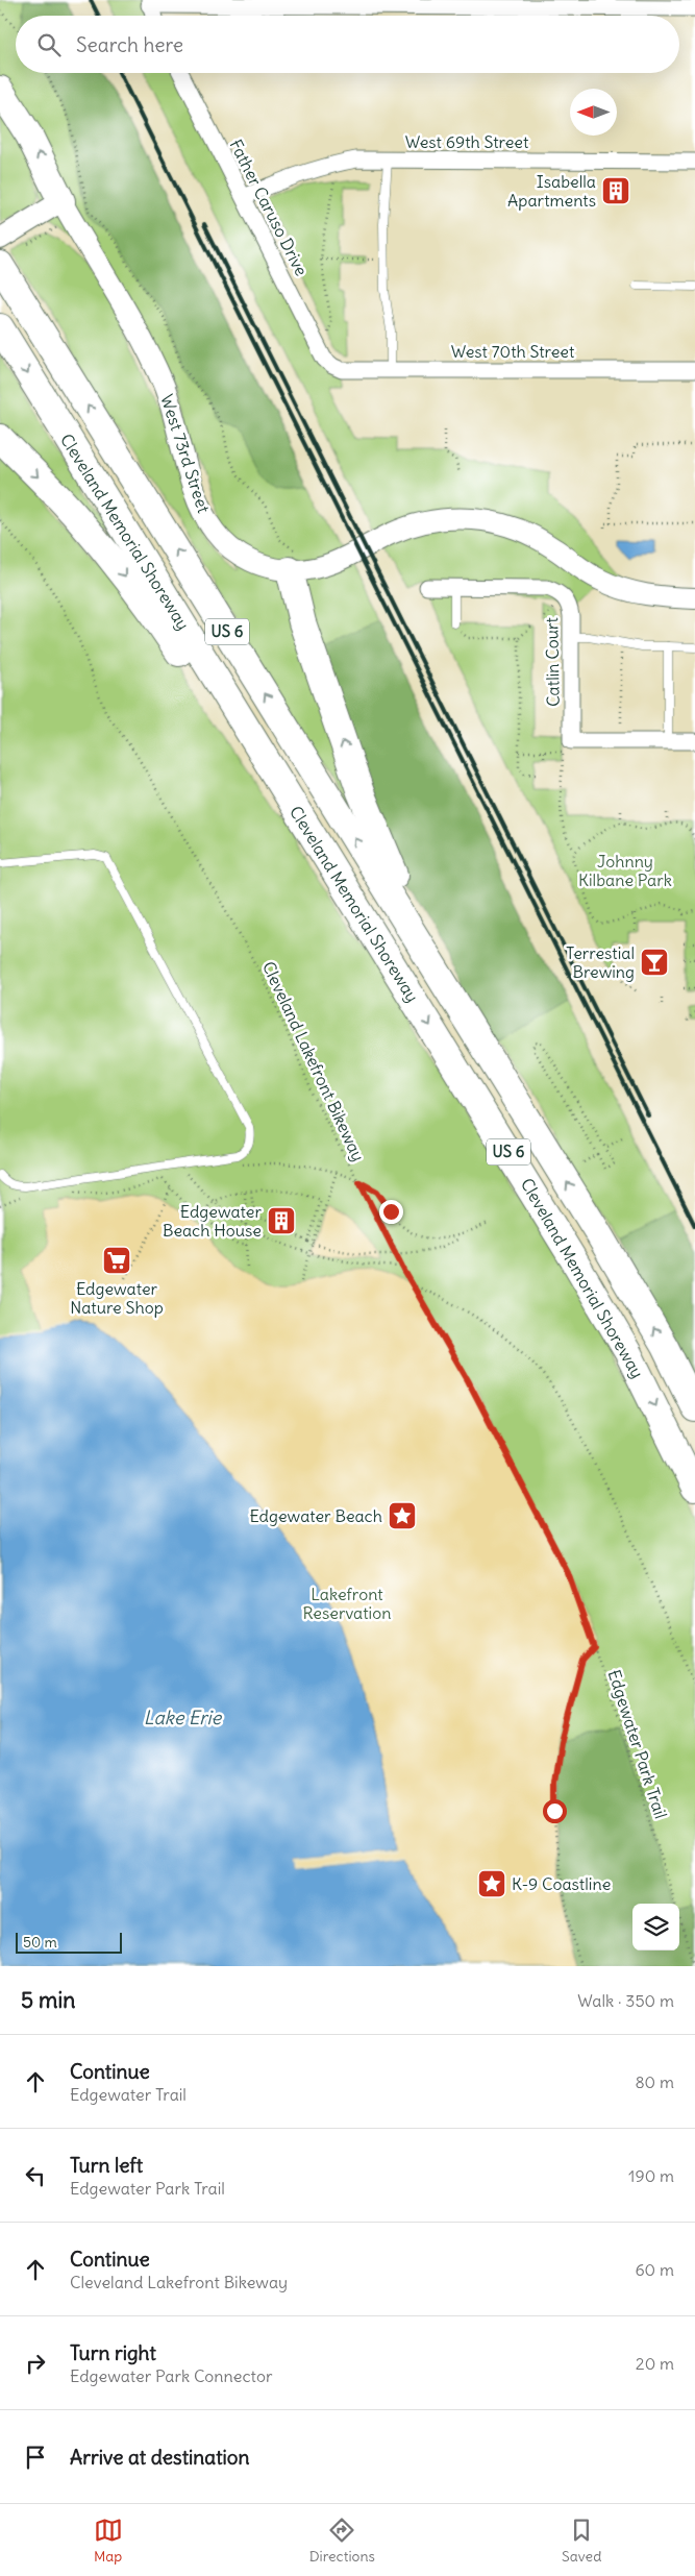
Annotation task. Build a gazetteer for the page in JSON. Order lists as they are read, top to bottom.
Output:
{
  "streets": {
    "highway": ["Cleveland Memorial Shoreway", "US 6"],
    "street": [
      "West 69th Street",
      "Father Caruso Drive",
      "West 70th Street",
      "West 73rd Street",
      "Catlin Court"
    ],
    "path": ["Cleveland Lakefront Bikeway", "Edgewater Park Trail"]
  },
  "crossings": [
    ["West 69th Street", "Father Caruso Drive"],
    ["Father Caruso Drive", "West 70th Street"],
    ["Cleveland Lakefront Bikeway", "Edgewater Park Trail"]
  ],
  "water": ["Lake Erie"],
  "parks": ["Johnny Kilbane Park", "Lakefront Reservation"],
  "places": {
    "building": ["Isabella Apartments", "Edgewater Beach House"],
    "bar": ["Terrestial Brewing"],
    "supermarket": ["Edgewater Nature Shop"],
    "place": ["Edgewater Beach", "K-9 Coastline"]
  },
  "scale_bar": "50 m",
  "north": "left",
  "page": {
    "search": "Search here",
    "scale": "50 m",
    "heading": ["5 min", "Walk · 350 m"],
    "list": [
      ["Continue", "Edgewater Trail", "80 m"],
      ["Turn left", "Edgewater Park Trail", "190 m"],
      ["Continue", "Cleveland Lakefront Bikeway", "60 m"],
      ["Turn right", "Edgewater Park Connector", "20 m"],
      "Arrive at destination"
    ],
    "nav": ["Map", "Directions", "Saved"]
  }
}
